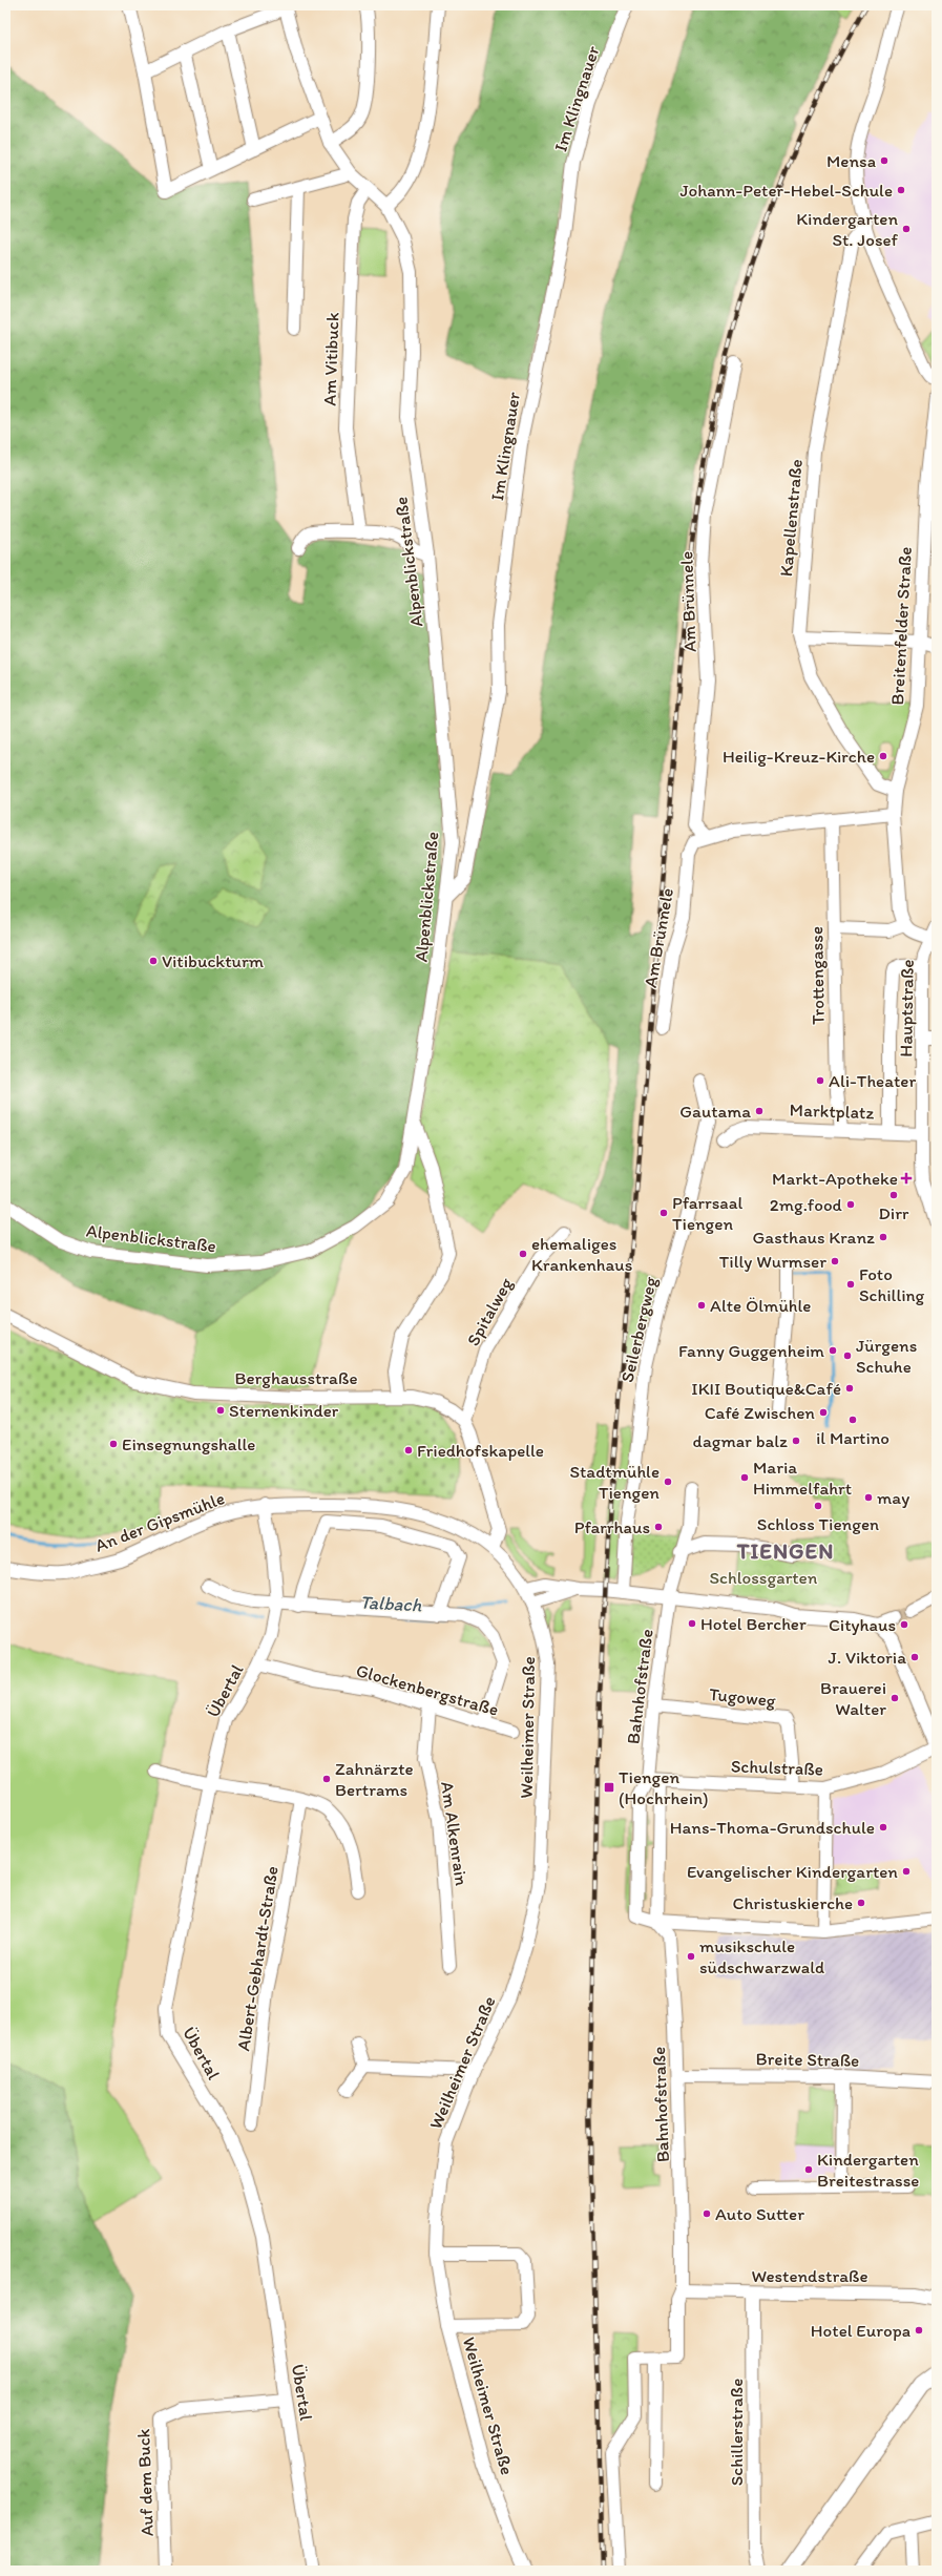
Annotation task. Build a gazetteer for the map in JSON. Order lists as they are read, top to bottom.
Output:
{
  "streets": {
    "street": [
      "Im Klingnauer",
      "Am Vitibuck",
      "Kapellenstraße",
      "Alpenblickstraße",
      "Am Brünnele",
      "Breitenfelder Straße",
      "Trottengasse",
      "Hauptstraße",
      "Marktplatz",
      "Spitalweg",
      "Seilerbergweg",
      "Berghausstraße",
      "An der Gipsmühle",
      "Bahnhofstraße",
      "Glockenbergstraße",
      "Übertal",
      "Tugoweg",
      "Weilheimer Straße",
      "Schulstraße",
      "Am Alkenrain",
      "Albert-Gebhardt-Straße",
      "Breite Straße",
      "Westendstraße",
      "Schillerstraße",
      "Auf dem Buck"
    ]
  },
  "crossings": [
    ["Im Klingnauer", "Alpenblickstraße"],
    ["Am Vitibuck", "Alpenblickstraße"],
    ["Kapellenstraße", "Breitenfelder Straße"],
    ["Am Brünnele", "Breitenfelder Straße"],
    ["Am Brünnele", "Trottengasse"],
    ["Trottengasse", "Marktplatz"],
    ["Hauptstraße", "Marktplatz"],
    ["Spitalweg", "Berghausstraße"],
    ["An der Gipsmühle", "Übertal"],
    ["An der Gipsmühle", "Weilheimer Straße"],
    ["Bahnhofstraße", "Tugoweg"],
    ["Bahnhofstraße", "Schulstraße"],
    ["Bahnhofstraße", "Breite Straße"],
    ["Bahnhofstraße", "Westendstraße"],
    ["Glockenbergstraße", "Übertal"],
    ["Glockenbergstraße", "Am Alkenrain"],
    ["Übertal", "Auf dem Buck"],
    ["Tugoweg", "Schulstraße"],
    ["Westendstraße", "Schillerstraße"]
  ],
  "districts": ["TIENGEN"],
  "water": ["Talbach"],
  "parks": ["Schlossgarten"],
  "places": {
    "other": [
      "Mensa",
      "Johann-Peter-Hebel-Schule",
      "Kindergarten St. Josef",
      "Heilig-Kreuz-Kirche",
      "Vitibuckturm",
      "Ali-Theater",
      "Gautama",
      "Dirr",
      "2mg.food",
      "Pfarrsaal Tiengen",
      "Gasthaus Kranz",
      "ehemaliges Krankenhaus",
      "Tilly Wurmser",
      "Foto Schilling",
      "Alte Ölmühle",
      "Fanny Guggenheim",
      "Jürgens Schuhe",
      "IKII Boutique&Café",
      "Sternenkinder",
      "Café Zwischen",
      "il Martino",
      "dagmar balz",
      "Einsegnungshalle",
      "Friedhofskapelle",
      "Maria Himmelfahrt",
      "Stadtmühle Tiengen",
      "may",
      "Schloss Tiengen",
      "Pfarrhaus",
      "Hotel Bercher",
      "Cityhaus",
      "J. Viktoria",
      "Brauerei Walter",
      "Zahnärzte Bertrams",
      "Hans-Thoma-Grundschule",
      "Evangelischer Kindergarten",
      "Christuskierche",
      "musikschule südschwarzwald",
      "Kindergarten Breitestrasse",
      "Auto Sutter",
      "Hotel Europa"
    ],
    "health": ["Markt-Apotheke"],
    "transit": ["Tiengen (Hochrhein)"]
  }
}
